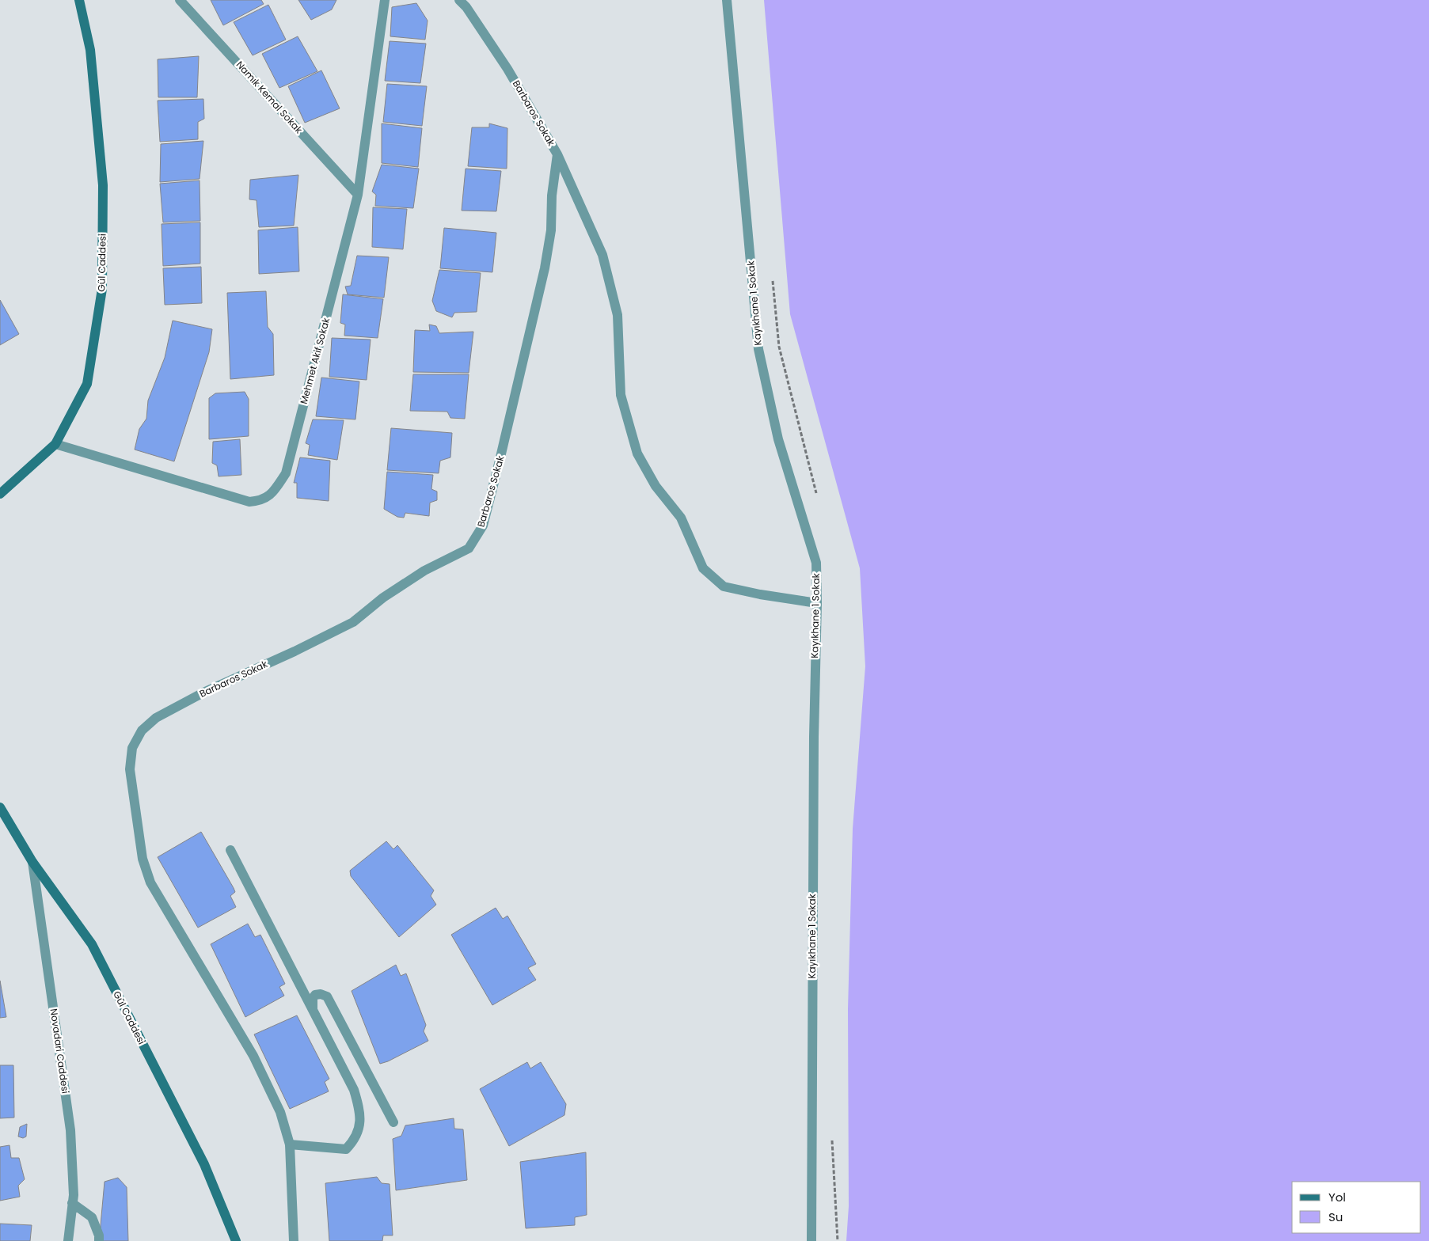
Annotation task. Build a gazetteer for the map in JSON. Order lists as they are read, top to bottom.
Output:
{
  "streets": {
    "main road": ["Gül Caddesi"],
    "street": [
      "Namık Kemal Sokak",
      "Barbaros Sokak",
      "Kayıkhane 1 Sokak",
      "Mehmet Akif Sokak",
      "Novadari Caddesi"
    ]
  },
  "crossings": [
    ["Namık Kemal Sokak", "Mehmet Akif Sokak"],
    ["Gül Caddesi", "Mehmet Akif Sokak"],
    ["Gül Caddesi", "Novadari Caddesi"]
  ],
  "legend": ["Yol", "Su"]
}
